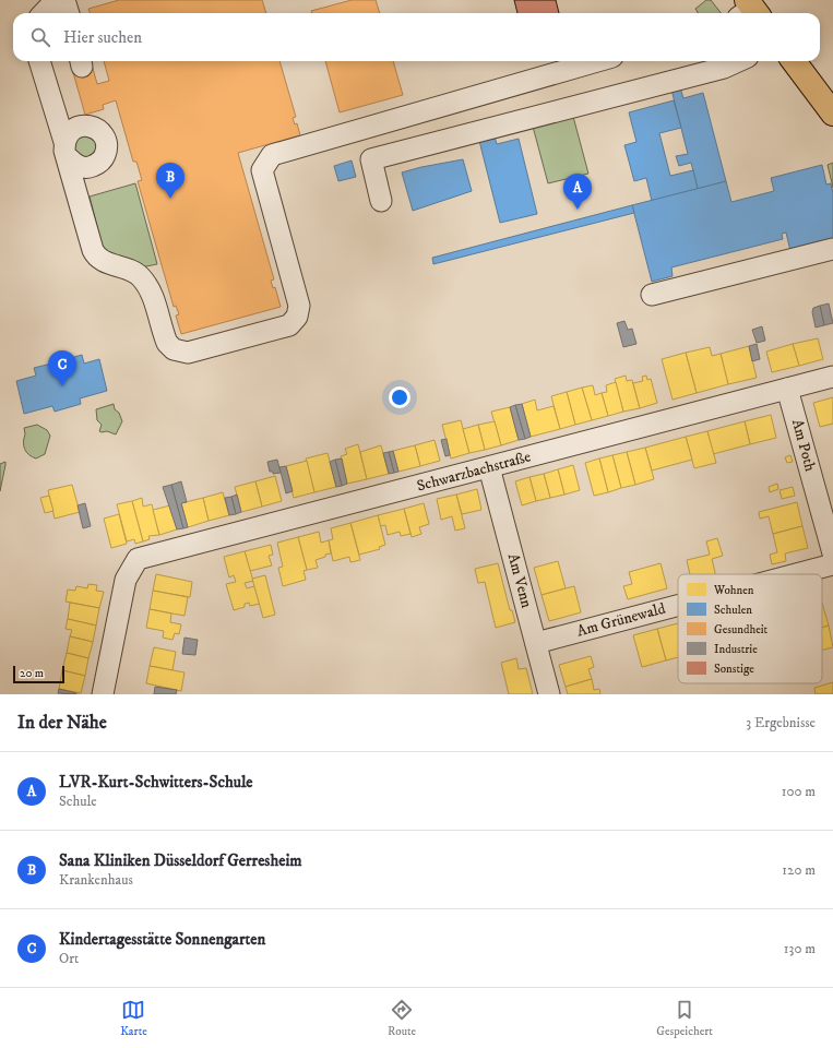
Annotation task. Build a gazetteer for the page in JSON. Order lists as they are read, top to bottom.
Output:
{
  "streets": {
    "street": [
      "Am Poth",
      "Schwarzbachstraße",
      "Am Venn",
      "Am Grünewald"
    ]
  },
  "crossings": [
    ["Am Poth", "Schwarzbachstraße"],
    ["Schwarzbachstraße", "Am Venn"],
    ["Am Venn", "Am Grünewald"]
  ],
  "legend": [
    "Wohnen",
    "Schulen",
    "Gesundheit",
    "Industrie",
    "Sonstige"
  ],
  "scale_bar": "20 m",
  "page": {
    "search": "Hier suchen",
    "pins": ["B", "A", "C"],
    "scale": "20 m",
    "heading": ["In der Nähe", "3 Ergebnisse"],
    "list": [
      {
        "mark": "A",
        "name": "LVR-Kurt-Schwitters-Schule",
        "note": "Schule",
        "value": "100 m"
      },
      {
        "mark": "B",
        "name": "Sana Kliniken Düsseldorf Gerresheim",
        "note": "Krankenhaus",
        "value": "120 m"
      },
      {
        "mark": "C",
        "name": "Kindertagesstätte Sonnengarten",
        "note": "Ort",
        "value": "130 m"
      }
    ],
    "nav": ["Karte", "Route", "Gespeichert"]
  }
}
